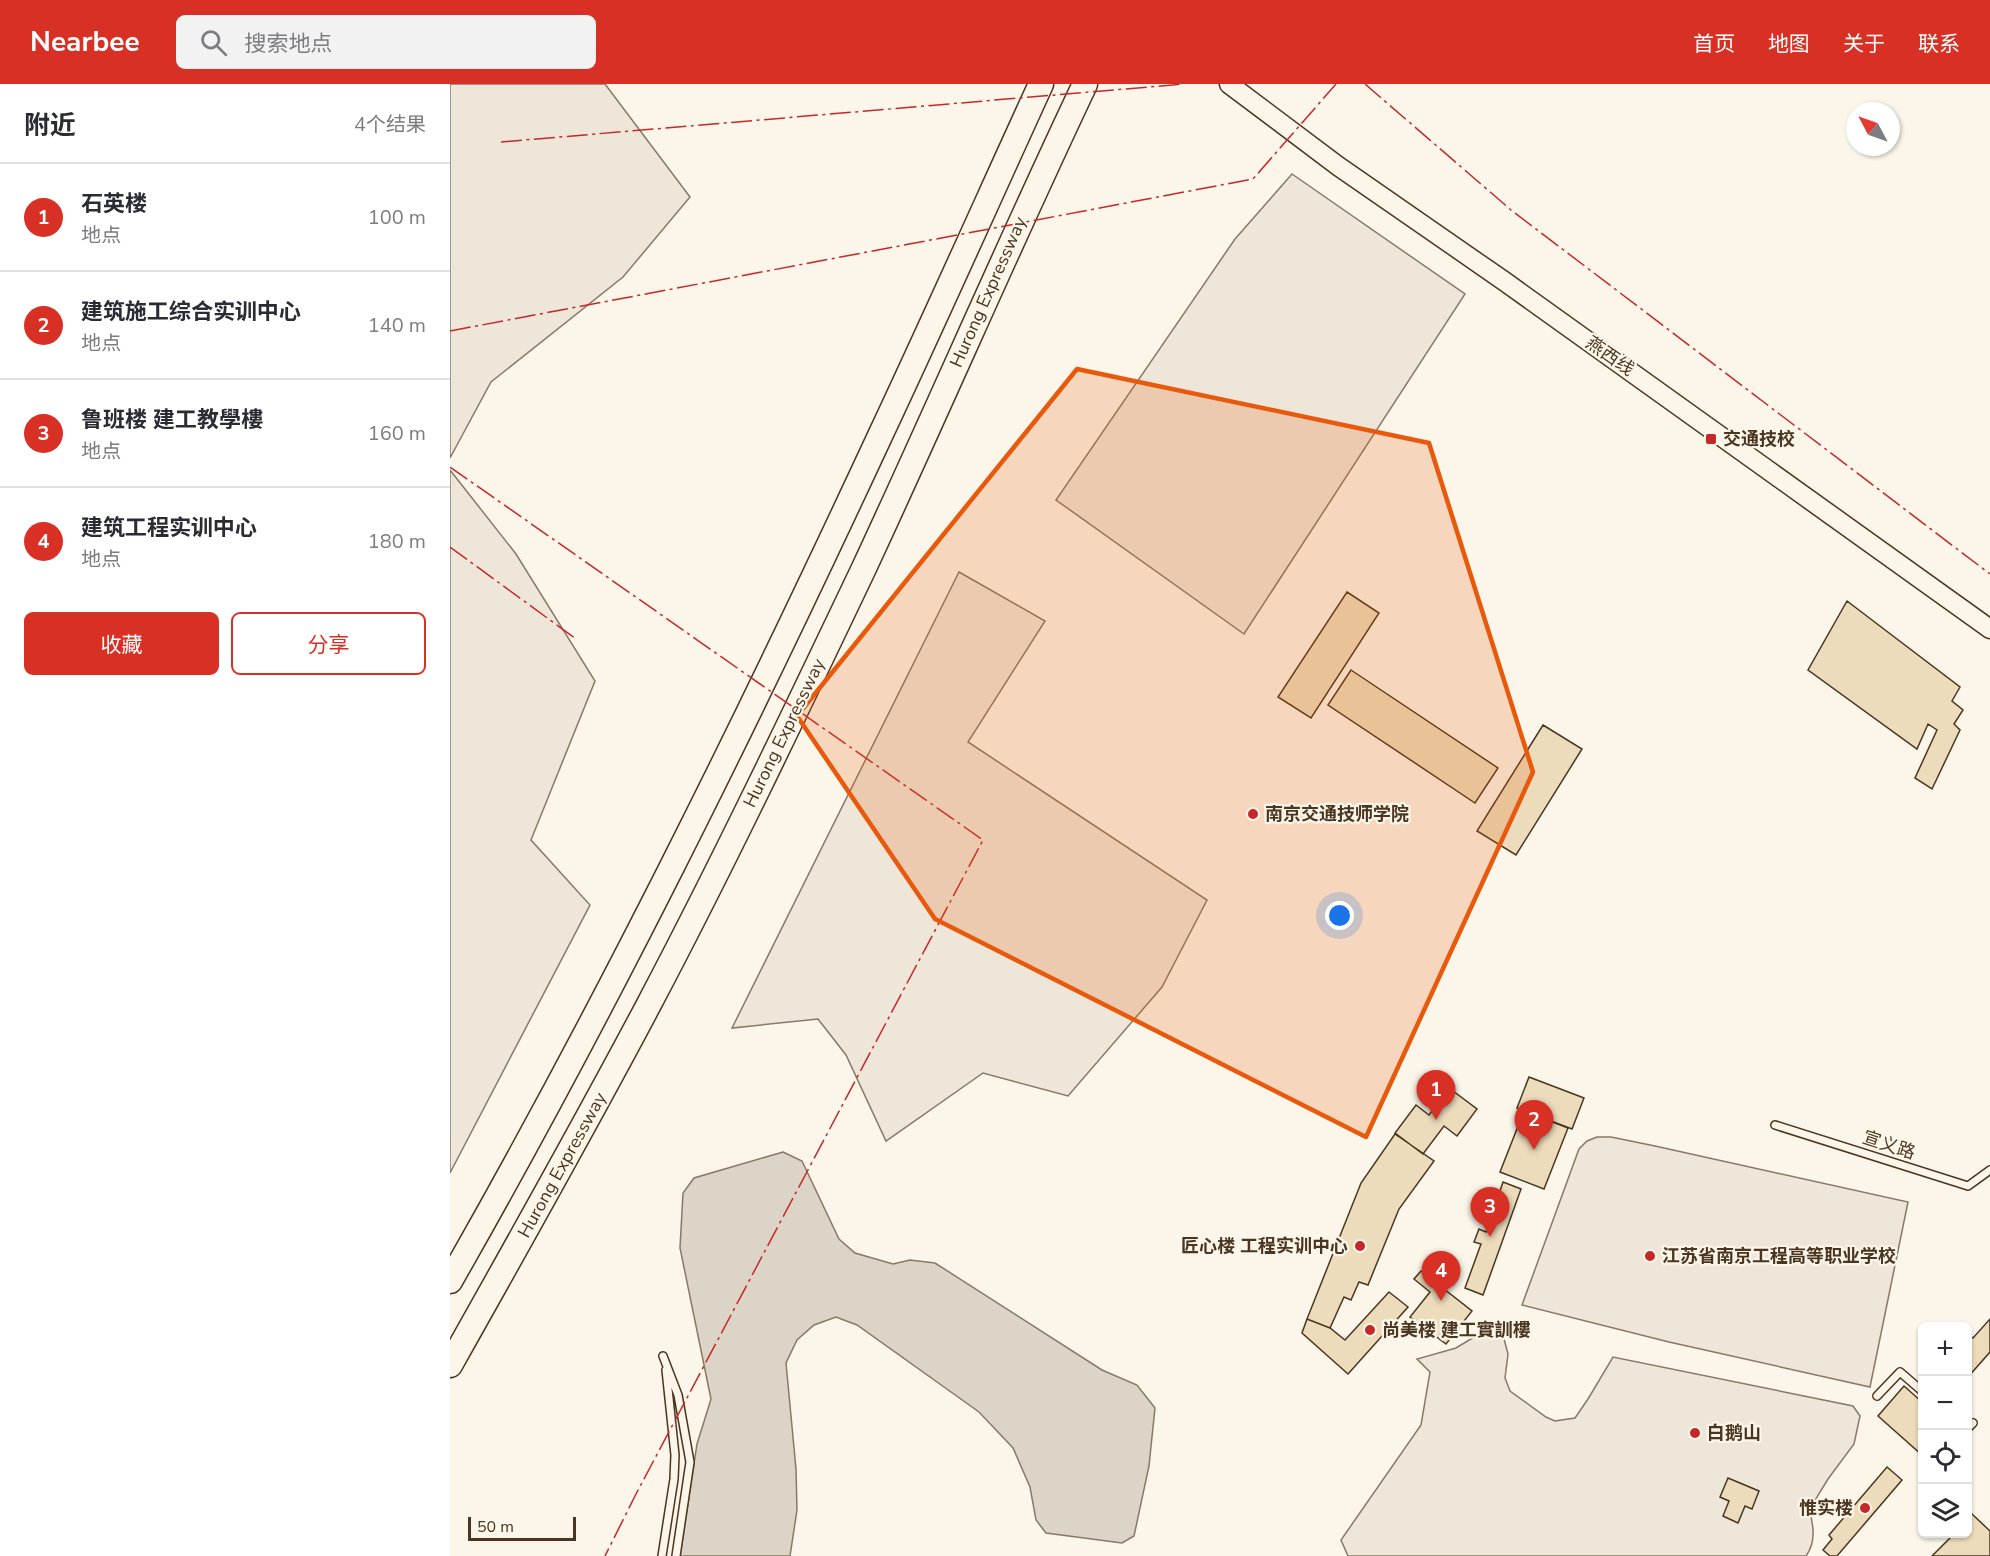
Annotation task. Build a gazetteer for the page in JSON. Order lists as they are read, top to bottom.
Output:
{
  "streets": {
    "highway": ["Hurong Expressway"],
    "main road": ["燕西线"],
    "lane": ["宣义路"]
  },
  "places": {
    "transit": ["交通技校"],
    "other": [
      "南京交通技师学院",
      "匠心楼 工程实训中心",
      "江苏省南京工程高等职业学校",
      "尚美楼 建工實訓樓",
      "白鹅山",
      "惟实楼"
    ]
  },
  "scale_bar": "50 m",
  "north": "top left",
  "page": {
    "header": "Nearbee",
    "search": "搜索地点",
    "nav": [
      "首页",
      "地图",
      "关于",
      "联系"
    ],
    "heading": ["附近", "4个结果"],
    "list": [
      {
        "mark": "1",
        "name": "石英楼",
        "note": "地点",
        "value": "100 m"
      },
      {
        "mark": "2",
        "name": "建筑施工综合实训中心",
        "note": "地点",
        "value": "140 m"
      },
      {
        "mark": "3",
        "name": "鲁班楼 建工教學樓",
        "note": "地点",
        "value": "160 m"
      },
      {
        "mark": "4",
        "name": "建筑工程实训中心",
        "note": "地点",
        "value": "180 m"
      }
    ],
    "buttons": ["收藏", "分享"],
    "pins": [
      "1",
      "2",
      "3",
      "4"
    ],
    "map_buttons": ["+", "−"],
    "scale": "50 m"
  }
}
